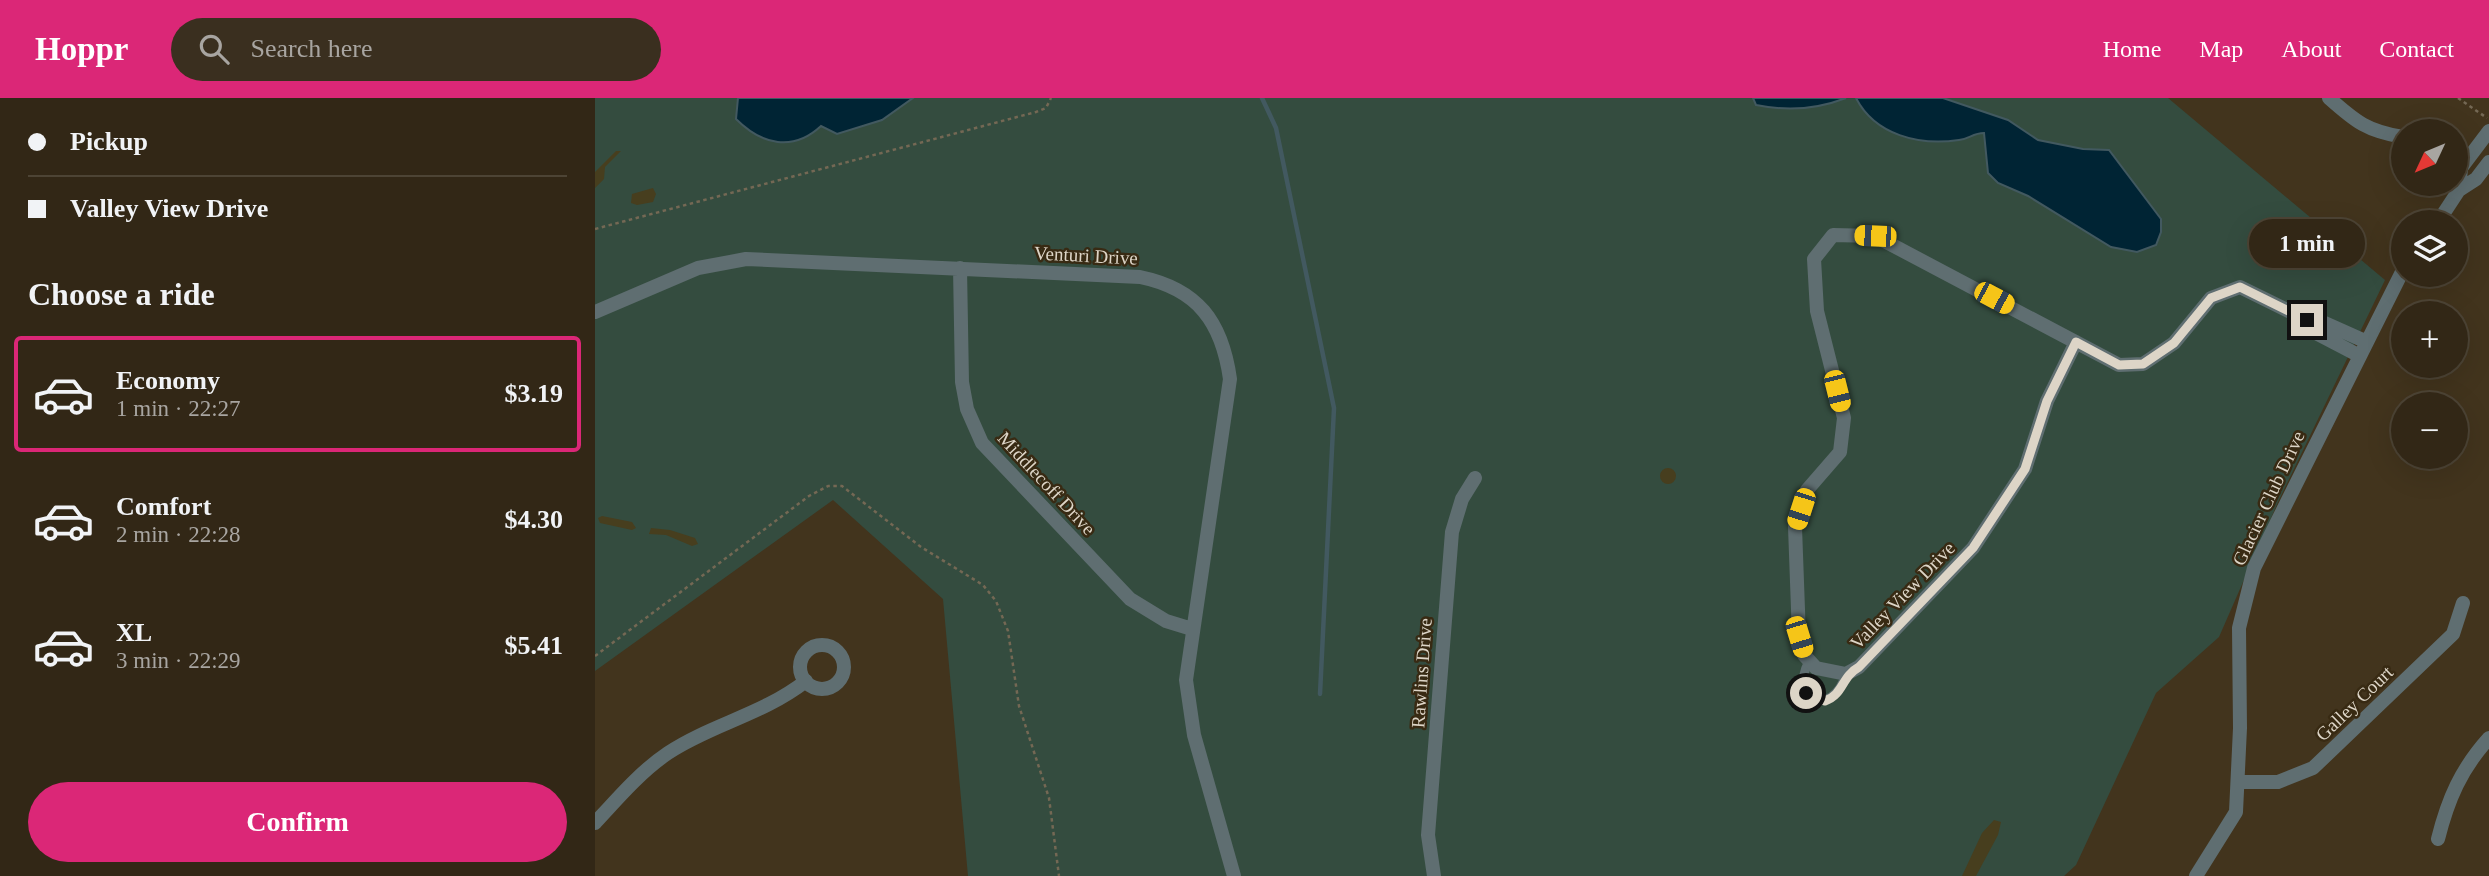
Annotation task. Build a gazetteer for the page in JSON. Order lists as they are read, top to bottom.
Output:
{
  "streets": {
    "street": [
      "Venturi Drive",
      "Middlecoff Drive",
      "Glacier Club Drive",
      "Valley View Drive",
      "Rawlins Drive",
      "Galley Court"
    ]
  },
  "crossings": [
    ["Venturi Drive", "Middlecoff Drive"],
    ["Glacier Club Drive", "Galley Court"]
  ],
  "north": "bottom left",
  "page": {
    "header": "Hoppr",
    "search": "Search here",
    "nav": [
      "Home",
      "Map",
      "About",
      "Contact"
    ],
    "banner": ["Pickup", "Valley View Drive"],
    "map_buttons": ["+", "−"],
    "bubble": "1 min",
    "heading": "Choose a ride",
    "list": [
      {
        "name": "Economy",
        "note": "1 min · 22:27",
        "value": "$3.19"
      },
      {
        "name": "Comfort",
        "note": "2 min · 22:28",
        "value": "$4.30"
      },
      {
        "name": "XL",
        "note": "3 min · 22:29",
        "value": "$5.41"
      }
    ],
    "buttons": "Confirm"
  }
}
